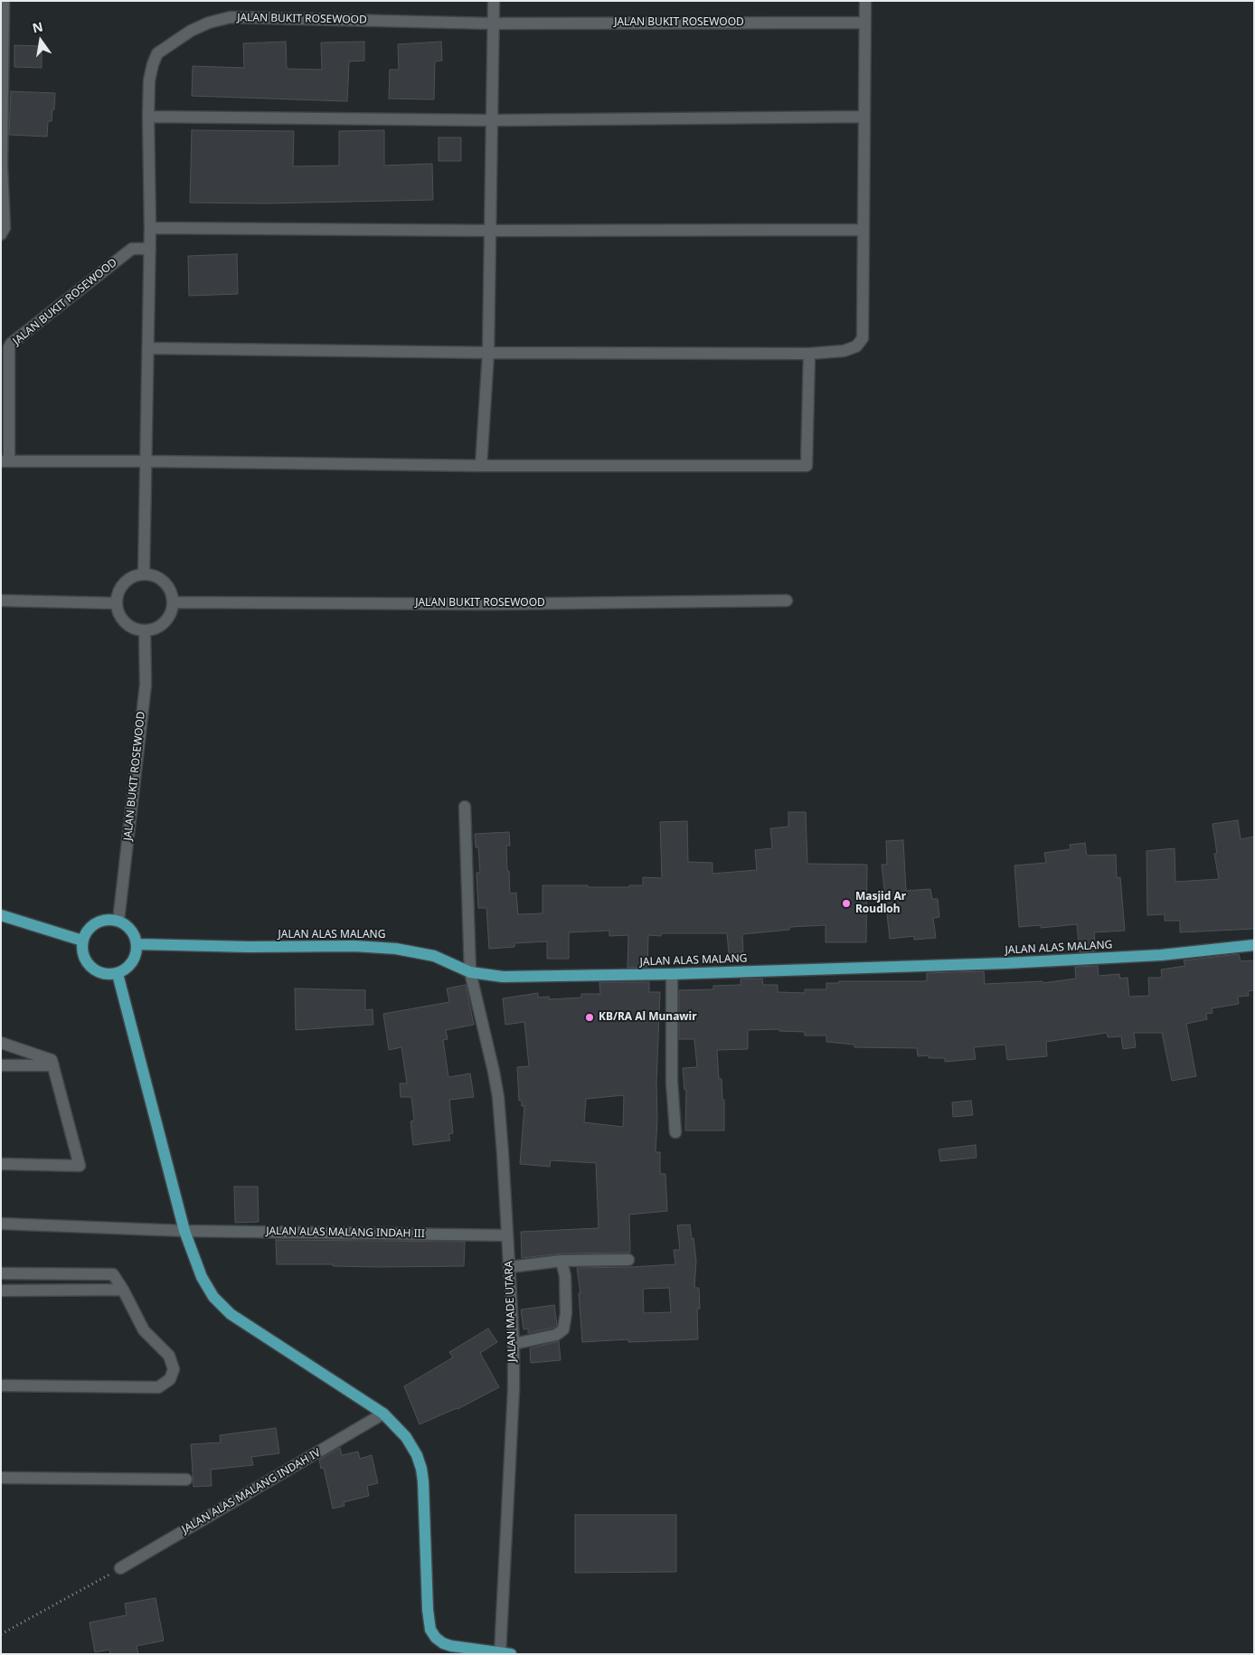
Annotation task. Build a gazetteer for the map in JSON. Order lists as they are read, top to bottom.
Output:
{
  "streets": {
    "main road": ["JALAN ALAS MALANG"],
    "street": [
      "JALAN BUKIT ROSEWOOD",
      "JALAN ALAS MALANG INDAH III",
      "JALAN MADE UTARA",
      "JALAN ALAS MALANG INDAH IV"
    ]
  },
  "crossings": [
    ["JALAN BUKIT ROSEWOOD", "JALAN ALAS MALANG"],
    ["JALAN ALAS MALANG", "JALAN MADE UTARA"],
    ["JALAN ALAS MALANG INDAH III", "JALAN MADE UTARA"]
  ],
  "places": ["Masjid Ar Roudloh", "KB/RA Al Munawir"],
  "north": "top"
}
